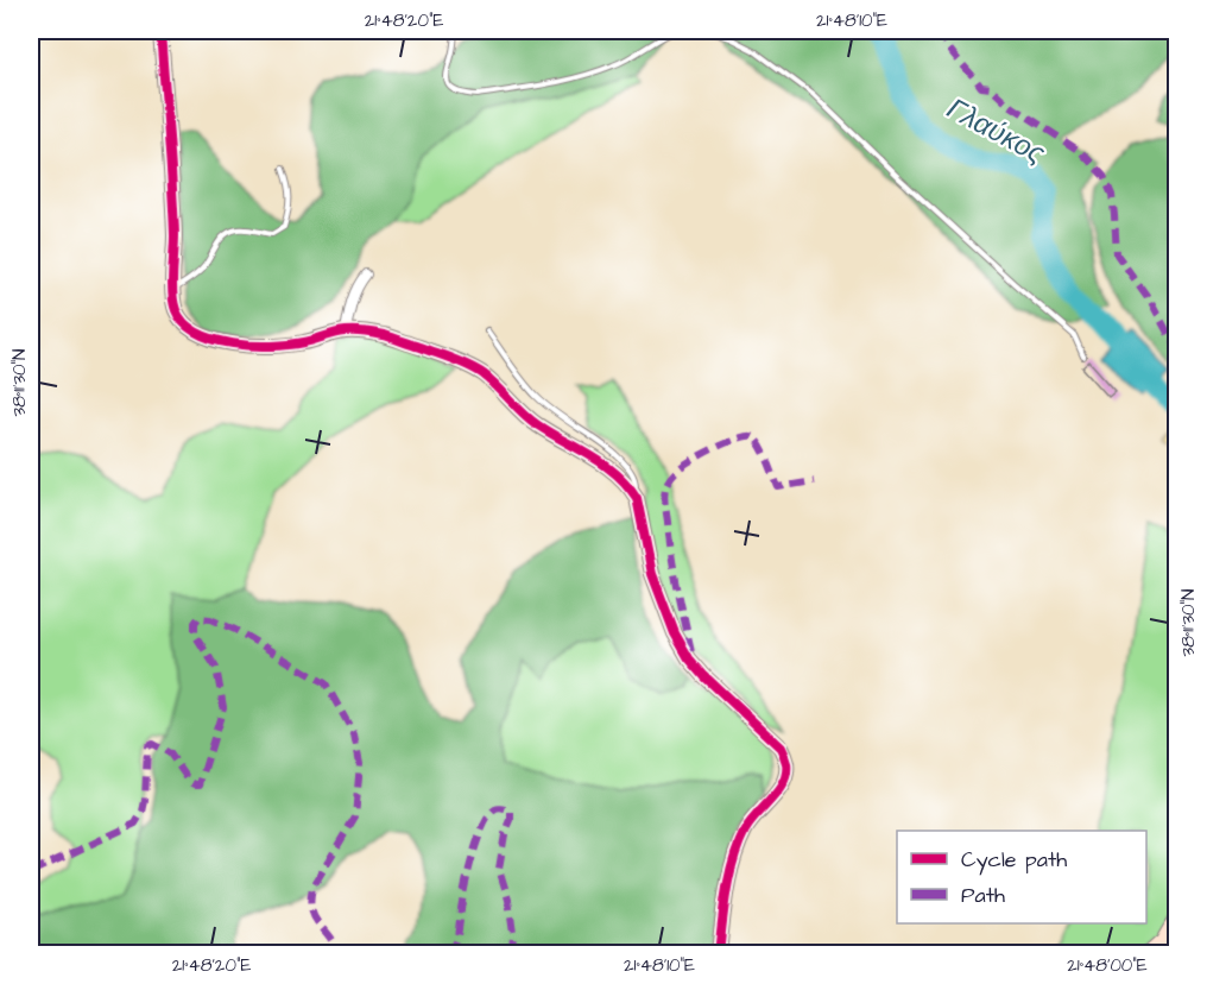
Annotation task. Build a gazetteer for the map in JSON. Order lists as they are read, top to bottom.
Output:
{
  "water": ["Γλαύκος"],
  "legend": ["Cycle path", "Path"],
  "coordinates": [
    "21°48'20\"E",
    "21°48'10\"E",
    "38°11'30\"N",
    "21°48'00\"E"
  ]
}
